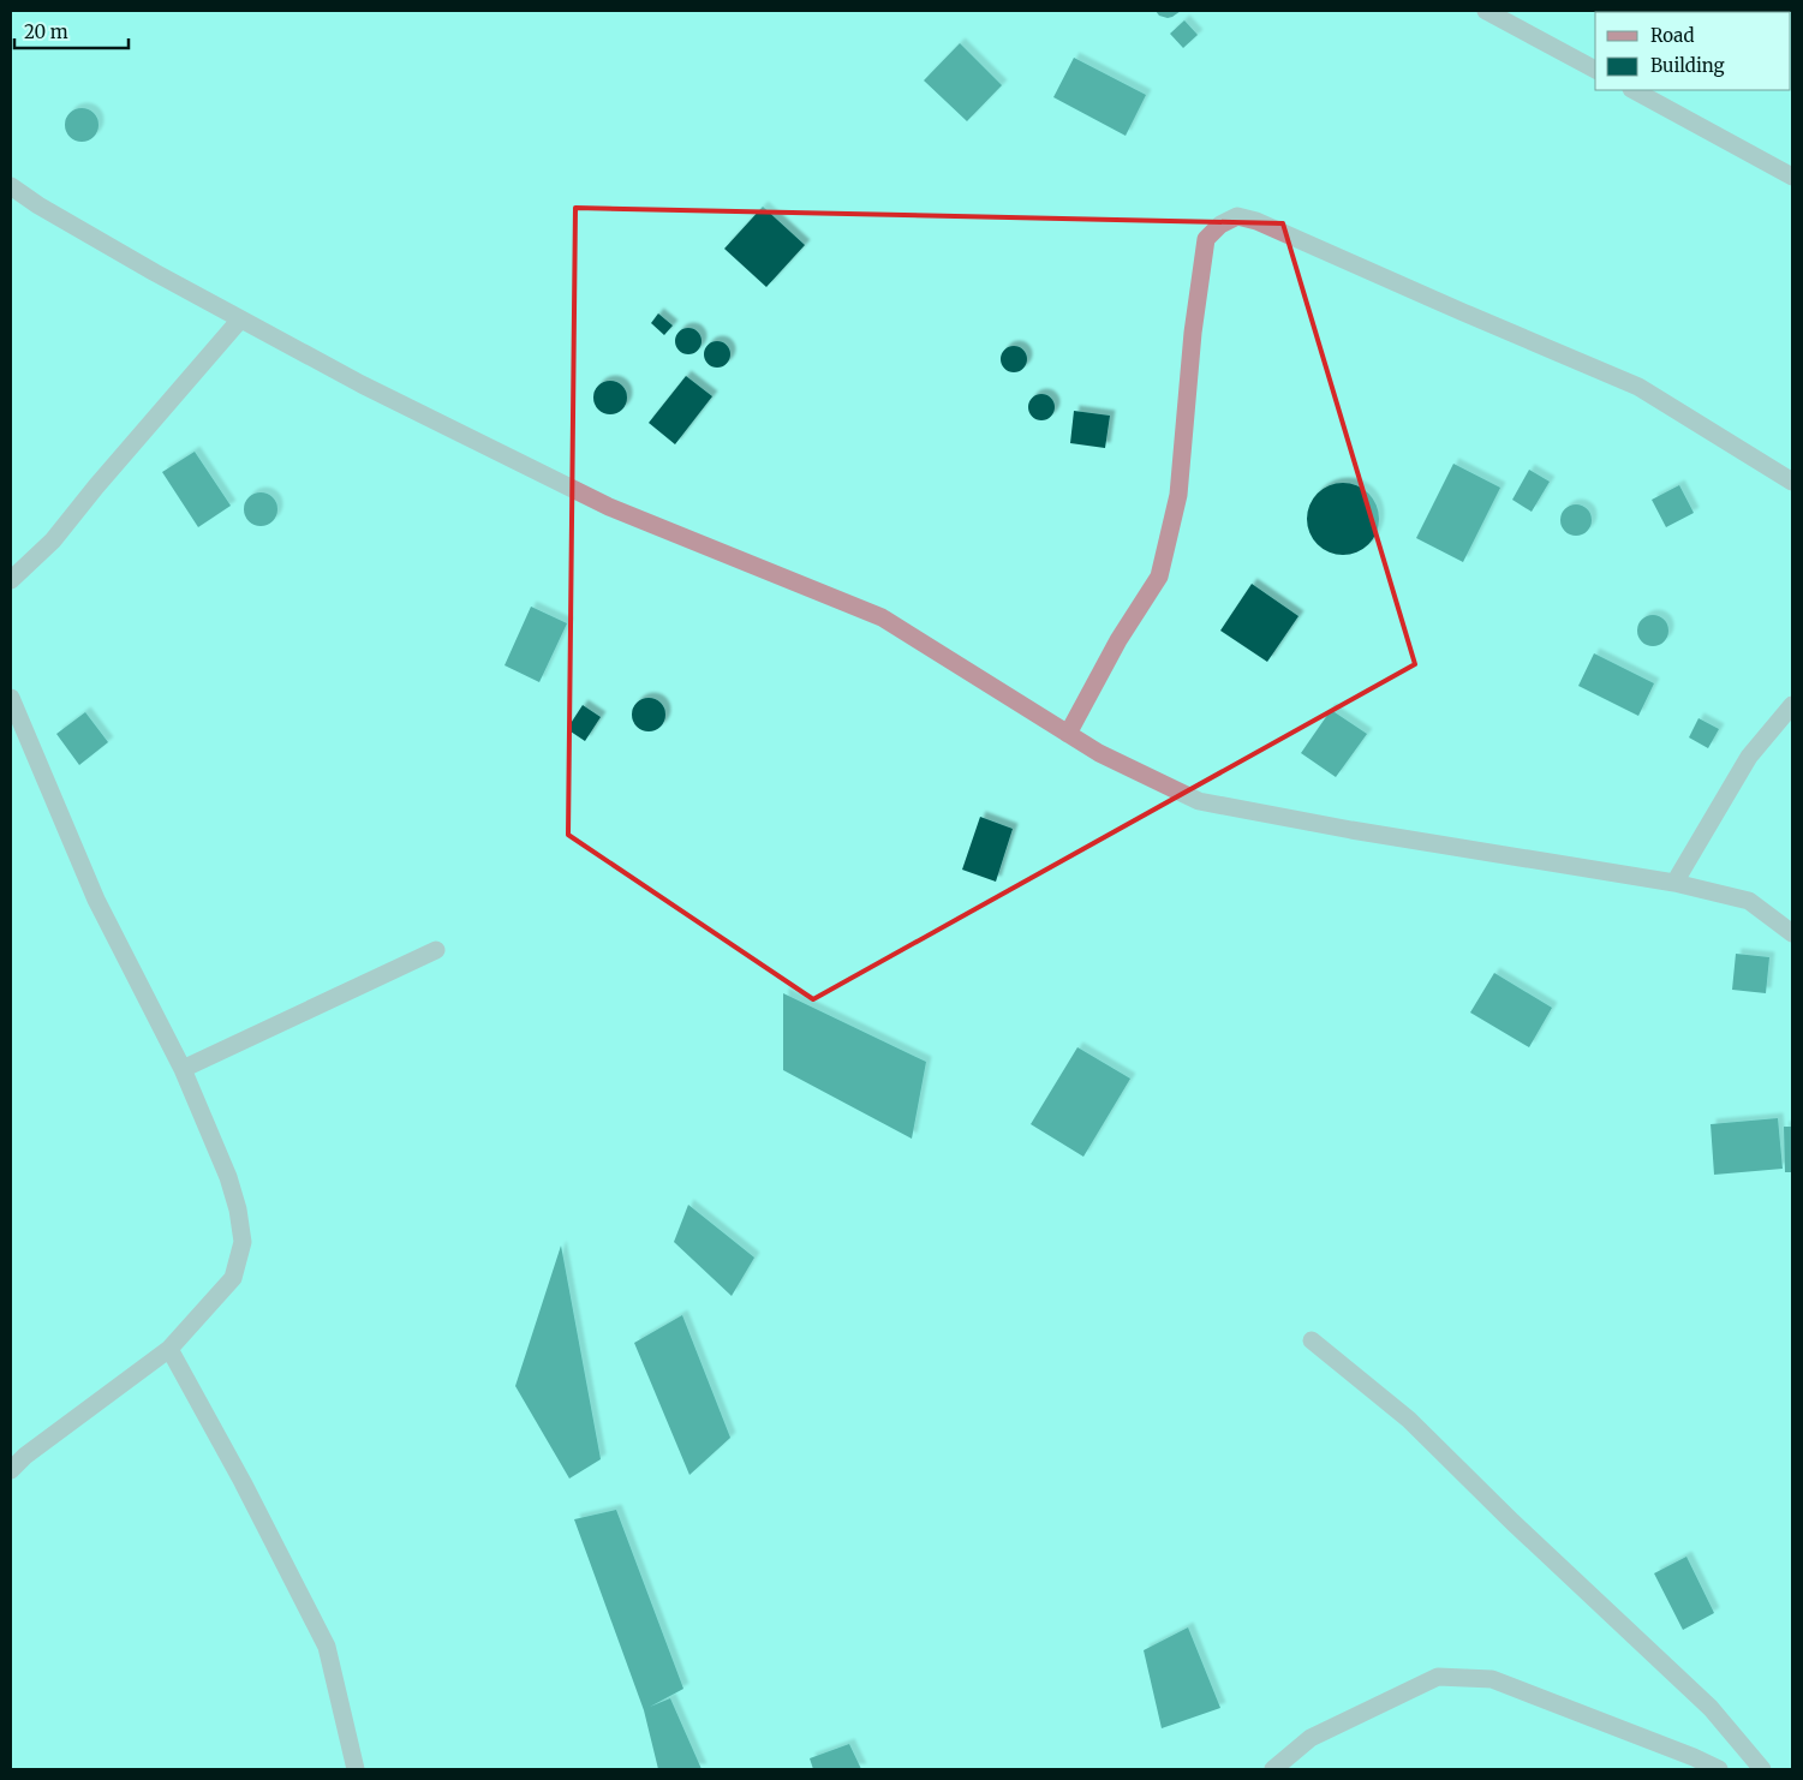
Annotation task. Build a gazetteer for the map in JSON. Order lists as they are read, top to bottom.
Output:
{
  "legend": ["Road", "Building"],
  "scale_bar": "20 m"
}
